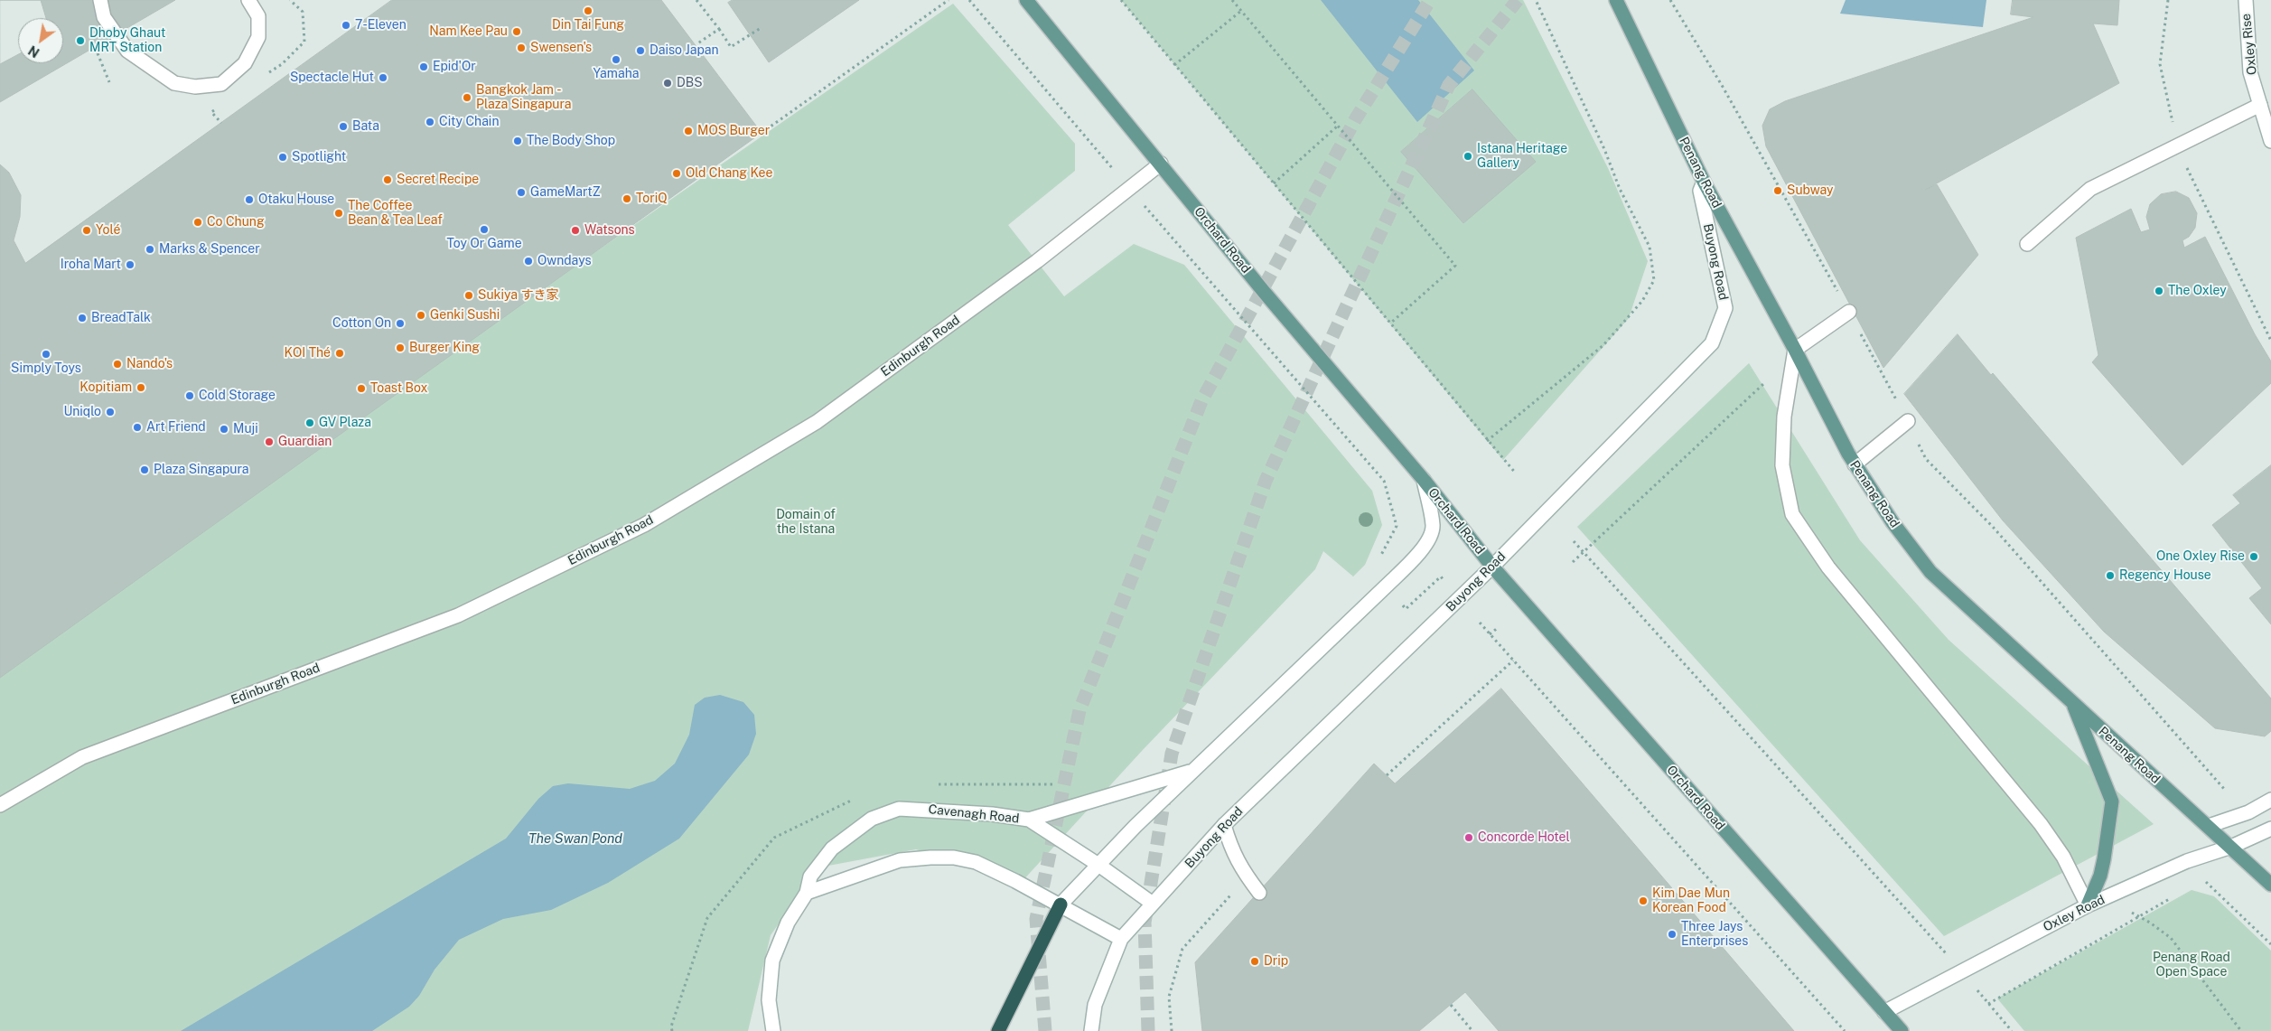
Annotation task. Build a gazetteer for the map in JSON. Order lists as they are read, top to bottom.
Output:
{
  "streets": {
    "main road": ["Penang Road", "Orchard Road"],
    "street": [
      "Oxley Rise",
      "Buyong Road",
      "Edinburgh Road",
      "Cavenagh Road",
      "Oxley Road"
    ]
  },
  "crossings": [
    ["Penang Road", "Buyong Road"],
    ["Penang Road", "Oxley Road"],
    ["Orchard Road", "Buyong Road"],
    ["Orchard Road", "Edinburgh Road"],
    ["Orchard Road", "Oxley Road"],
    ["Buyong Road", "Cavenagh Road"]
  ],
  "water": ["The Swan Pond"],
  "parks": ["Domain of the Istana", "Penang Road Open Space"],
  "places": [
    "Din Tai Fung",
    "7-Eleven",
    "Nam Kee Pau",
    "Dhoby Ghaut MRT Station",
    "Swensen's",
    "Daiso Japan",
    "Yamaha",
    "Epid'Or",
    "Spectacle Hut",
    "DBS",
    "Bangkok Jam - Plaza Singapura",
    "City Chain",
    "Bata",
    "MOS Burger",
    "The Body Shop",
    "Istana Heritage Gallery",
    "Spotlight",
    "Old Chang Kee",
    "Secret Recipe",
    "Subway",
    "GameMartZ",
    "ToriQ",
    "Otaku House",
    "The Coffee Bean & Tea Leaf",
    "Co Chung",
    "Toy Or Game",
    "Yolé",
    "Watsons",
    "Marks & Spencer",
    "Owndays",
    "Iroha Mart",
    "The Oxley",
    "Sukiya すき家",
    "Genki Sushi",
    "BreadTalk",
    "Cotton On",
    "Burger King",
    "KOI Thé",
    "Simply Toys",
    "Nando's",
    "Kopitiam",
    "Toast Box",
    "Cold Storage",
    "Uniqlo",
    "GV Plaza",
    "Art Friend",
    "Muji",
    "Guardian",
    "Plaza Singapura",
    "One Oxley Rise",
    "Regency House",
    "Concorde Hotel",
    "Kim Dae Mun Korean Food",
    "Three Jays Enterprises",
    "Drip"
  ],
  "north": "bottom left"
}
